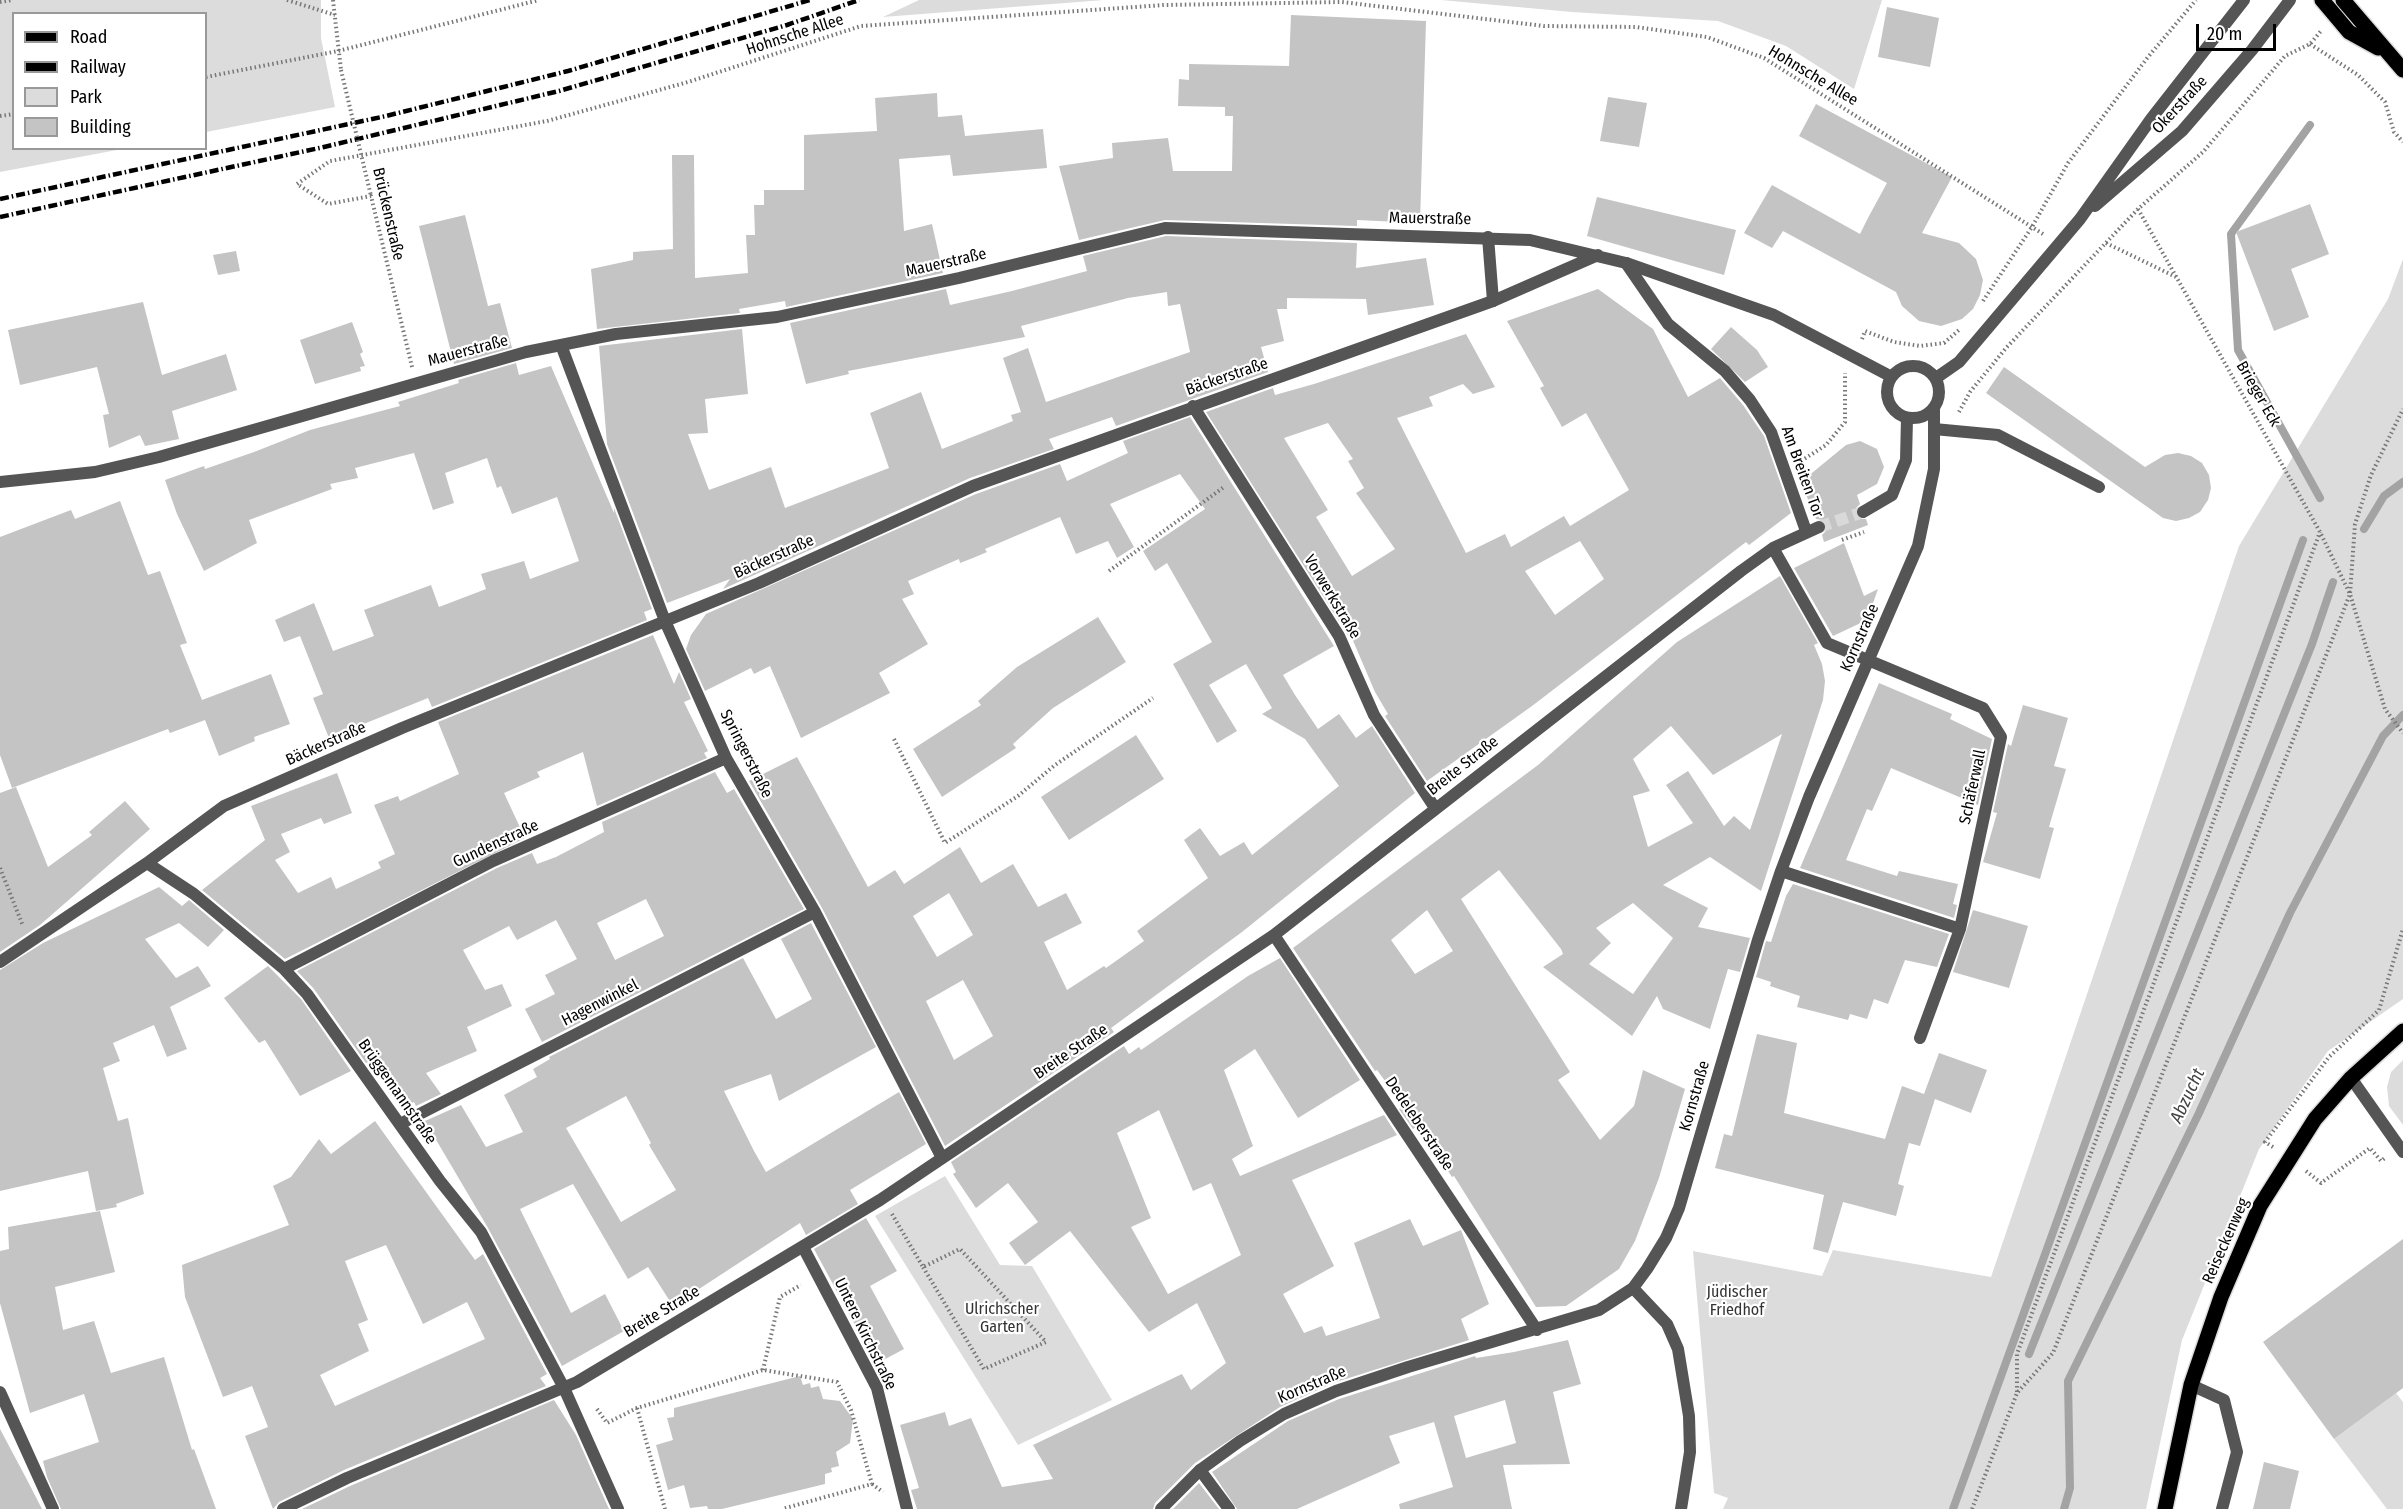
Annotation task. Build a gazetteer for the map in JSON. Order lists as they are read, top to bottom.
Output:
{
  "streets": {
    "main road": ["Reiseckenweg"],
    "street": [
      "Okerstraße",
      "Mauerstraße",
      "Bäckerstraße",
      "Am Breiten Tor",
      "Vorwerkstraße",
      "Kornstraße",
      "Springerstraße",
      "Breite Straße",
      "Schäferwall",
      "Gundenstraße",
      "Hagenwinkel",
      "Brüggemannstraße",
      "Dedeleberstraße",
      "Untere Kirchstraße"
    ],
    "path": ["Hohnsche Allee", "Brückenstraße", "Brieger Eck"]
  },
  "crossings": [
    ["Hohnsche Allee", "Okerstraße"],
    ["Hohnsche Allee", "Brückenstraße"],
    ["Okerstraße", "Mauerstraße"],
    ["Okerstraße", "Kornstraße"],
    ["Brückenstraße", "Mauerstraße"],
    ["Mauerstraße", "Bäckerstraße"],
    ["Mauerstraße", "Am Breiten Tor"],
    ["Mauerstraße", "Kornstraße"],
    ["Mauerstraße", "Springerstraße"],
    ["Bäckerstraße", "Vorwerkstraße"],
    ["Bäckerstraße", "Springerstraße"],
    ["Bäckerstraße", "Brüggemannstraße"],
    ["Am Breiten Tor", "Breite Straße"],
    ["Vorwerkstraße", "Breite Straße"],
    ["Kornstraße", "Schäferwall"],
    ["Kornstraße", "Dedeleberstraße"],
    ["Springerstraße", "Breite Straße"],
    ["Springerstraße", "Gundenstraße"],
    ["Springerstraße", "Hagenwinkel"],
    ["Breite Straße", "Schäferwall"],
    ["Breite Straße", "Brüggemannstraße"],
    ["Breite Straße", "Dedeleberstraße"],
    ["Breite Straße", "Untere Kirchstraße"],
    ["Gundenstraße", "Brüggemannstraße"],
    ["Hagenwinkel", "Brüggemannstraße"]
  ],
  "water": ["Abzucht"],
  "parks": ["Jüdischer Friedhof", "Ulrichscher Garten"],
  "legend": [
    "Road",
    "Railway",
    "Park",
    "Building"
  ],
  "scale_bar": "20 m"
}
